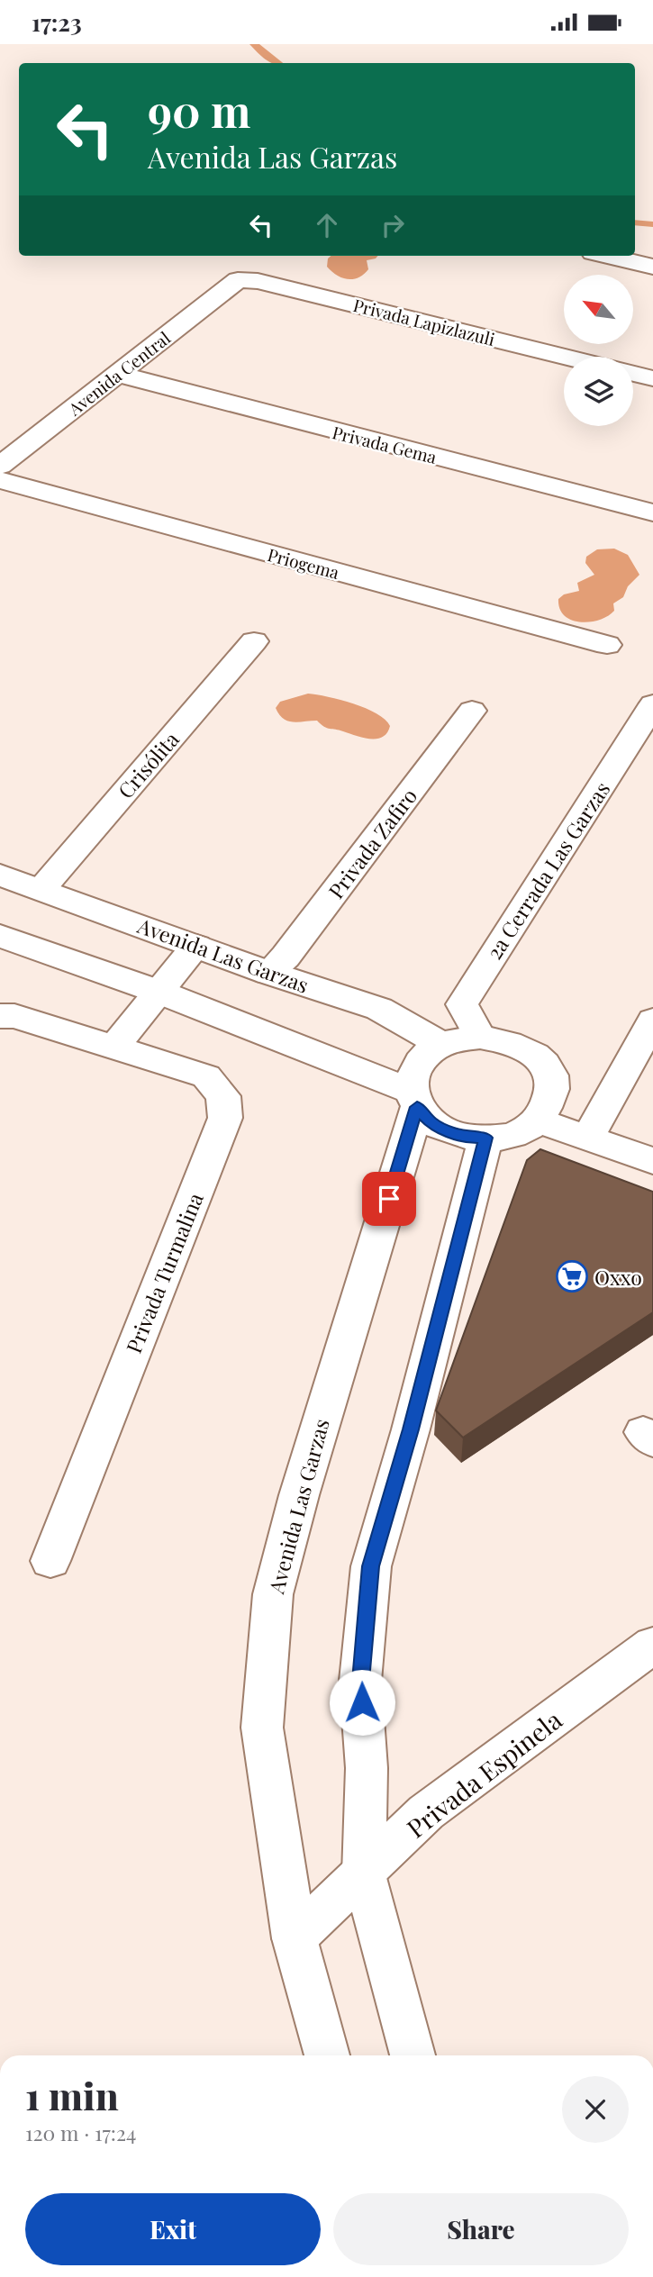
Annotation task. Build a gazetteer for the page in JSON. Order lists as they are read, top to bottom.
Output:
{
  "streets": {
    "street": [
      "Privada Lapizlazuli",
      "Avenida Central",
      "Privada Gema",
      "Priogema",
      "Crisólita",
      "Privada Zafiro",
      "2a Cerrada Las Garzas",
      "Avenida Las Garzas",
      "Privada Turmalina",
      "Privada Espinela"
    ]
  },
  "crossings": [
    ["Privada Lapizlazuli", "Avenida Central"],
    ["Avenida Central", "Privada Gema"],
    ["Crisólita", "Avenida Las Garzas"],
    ["Privada Zafiro", "Avenida Las Garzas"],
    ["2a Cerrada Las Garzas", "Avenida Las Garzas"],
    ["Avenida Las Garzas", "Privada Espinela"]
  ],
  "places": {
    "supermarket": ["Oxxo"]
  },
  "north": "top left",
  "page": {
    "status": "17:23",
    "turn": ["90 m", "Avenida Las Garzas"],
    "heading": ["1 min", "120 m · 17:24"],
    "buttons": ["Exit", "Share"]
  }
}
